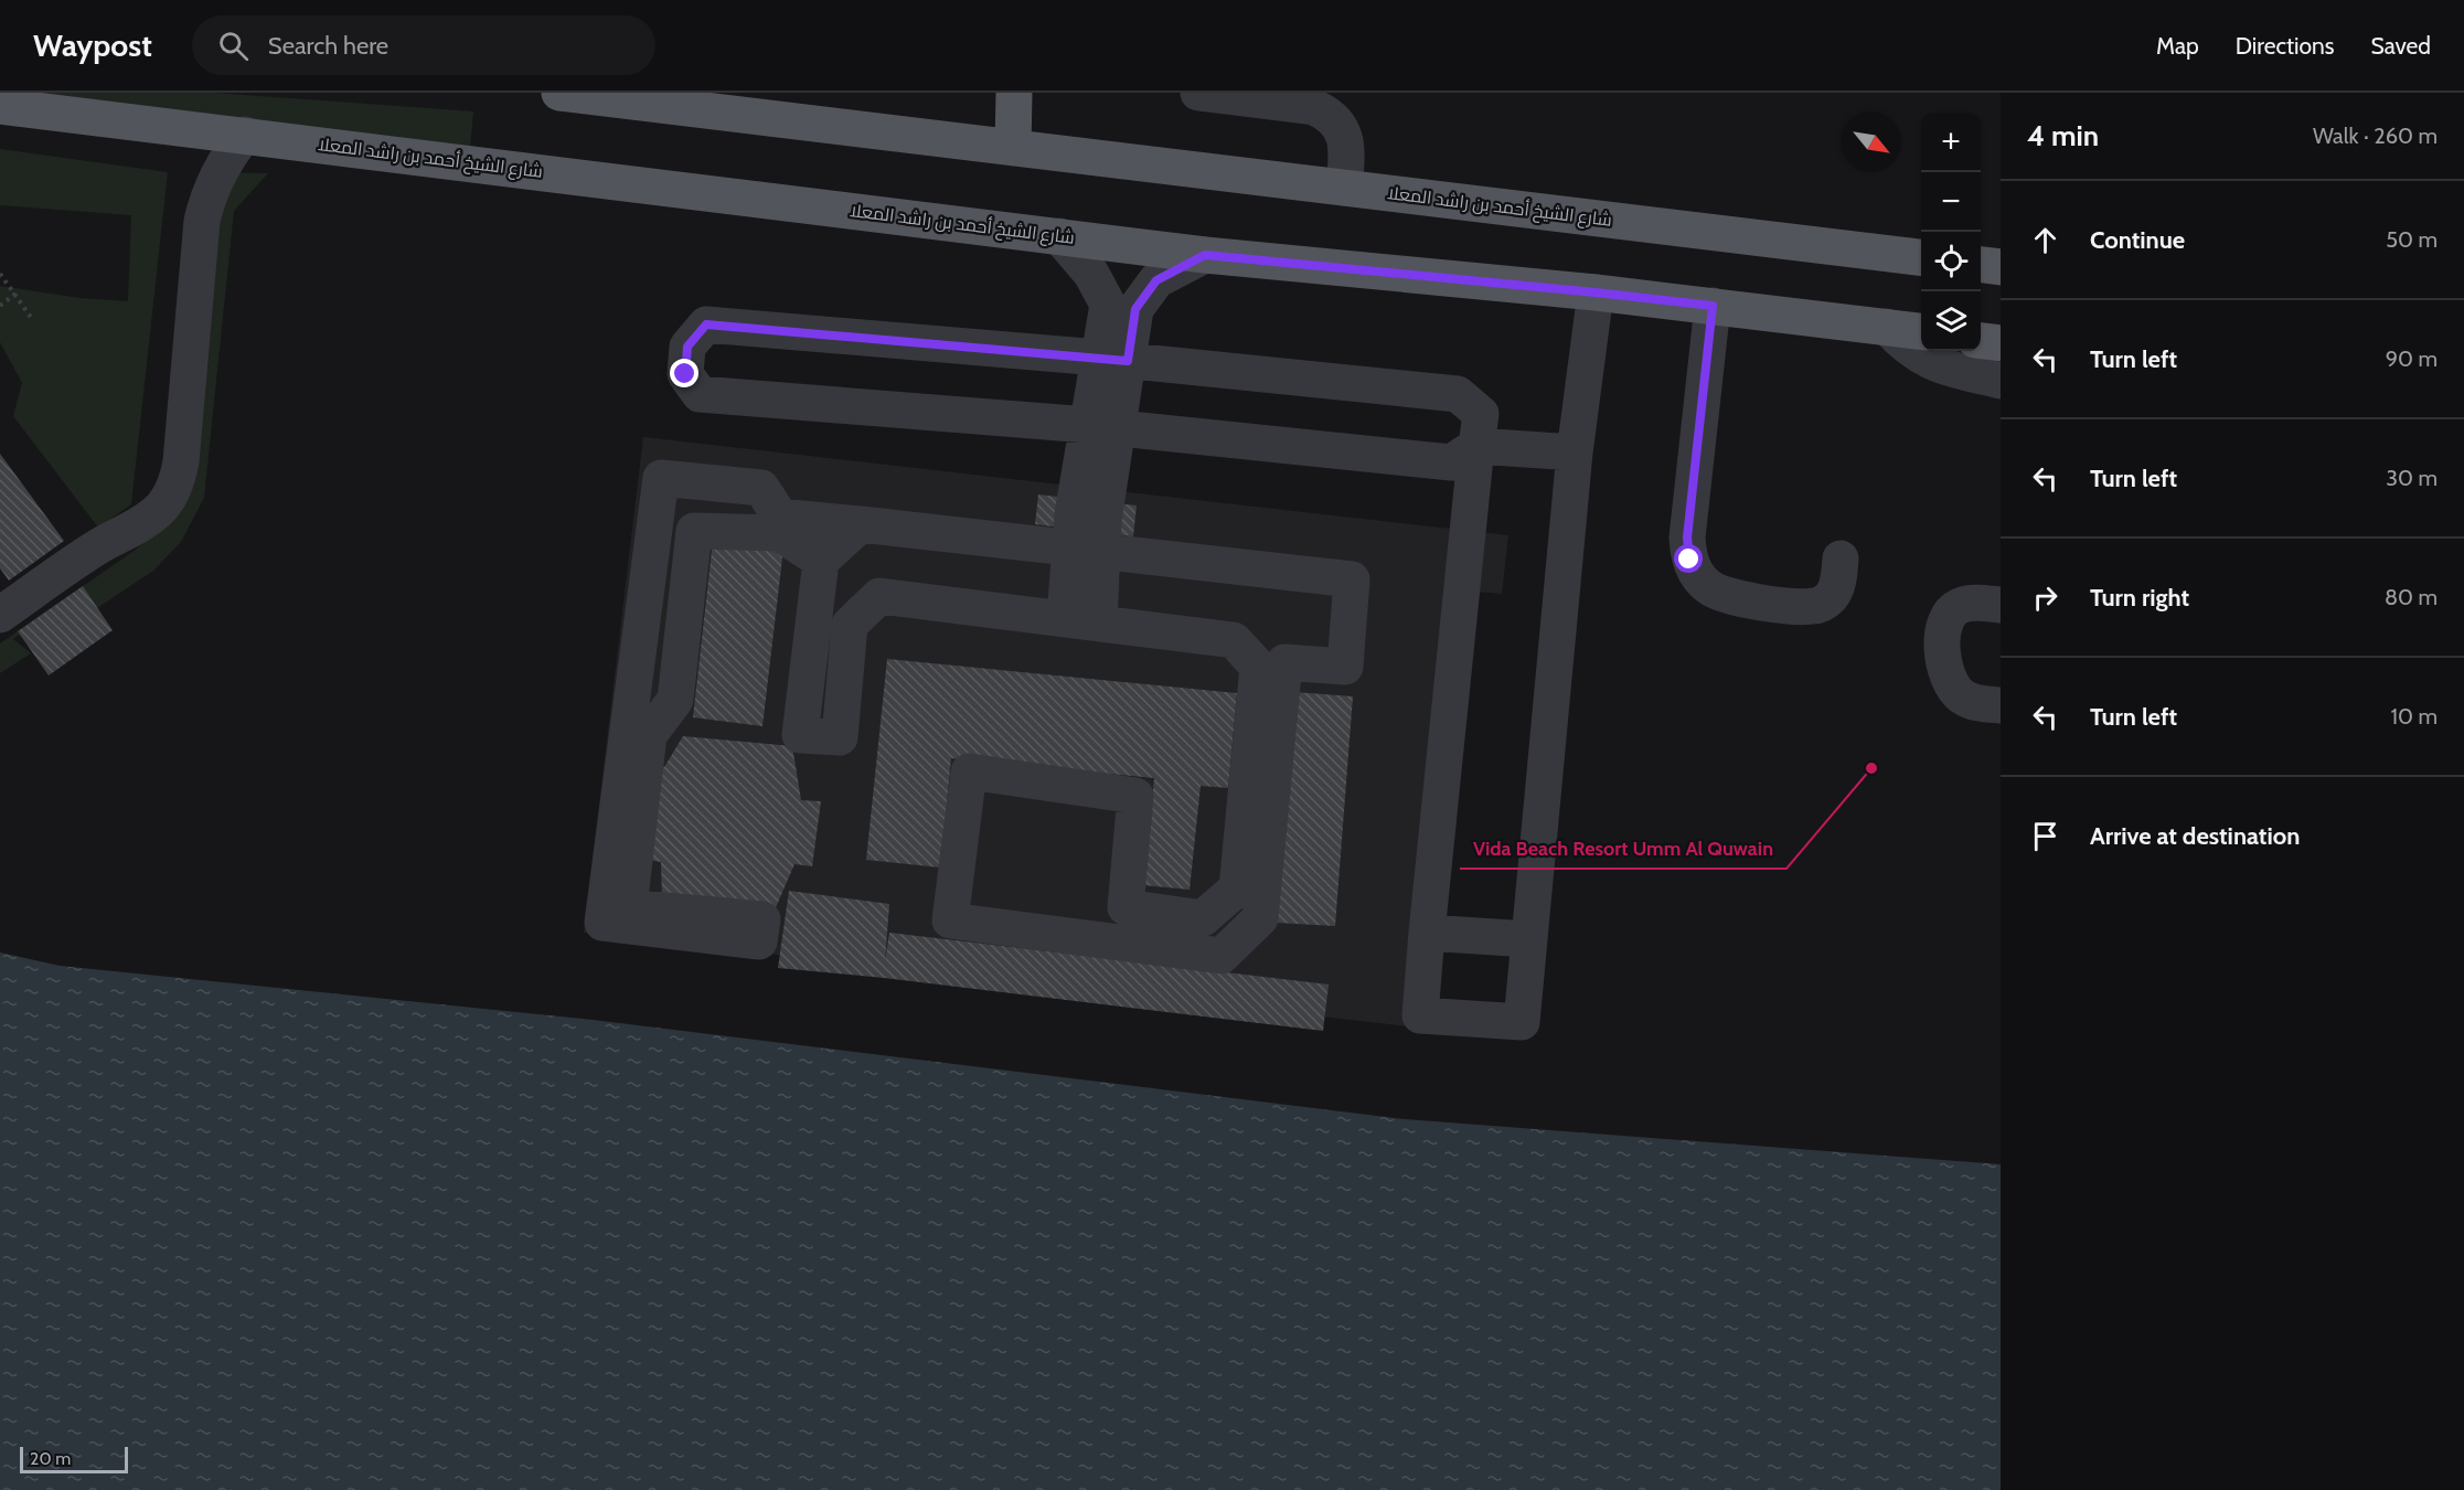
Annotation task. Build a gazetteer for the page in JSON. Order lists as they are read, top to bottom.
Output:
{
  "streets": {
    "main road": ["شارع الشيخ أحمد بن راشد المعلا"]
  },
  "places": ["Vida Beach Resort Umm Al Quwain"],
  "scale_bar": "20 m",
  "north": "bottom right",
  "page": {
    "header": "Waypost",
    "search": "Search here",
    "nav": ["Map", "Directions", "Saved"],
    "heading": ["4 min", "Walk · 260 m"],
    "map_buttons": ["+", "−"],
    "list": [
      ["Continue", "50 m"],
      ["Turn left", "90 m"],
      ["Turn left", "30 m"],
      ["Turn right", "80 m"],
      ["Turn left", "10 m"],
      "Arrive at destination"
    ],
    "scale": "20 m"
  }
}
